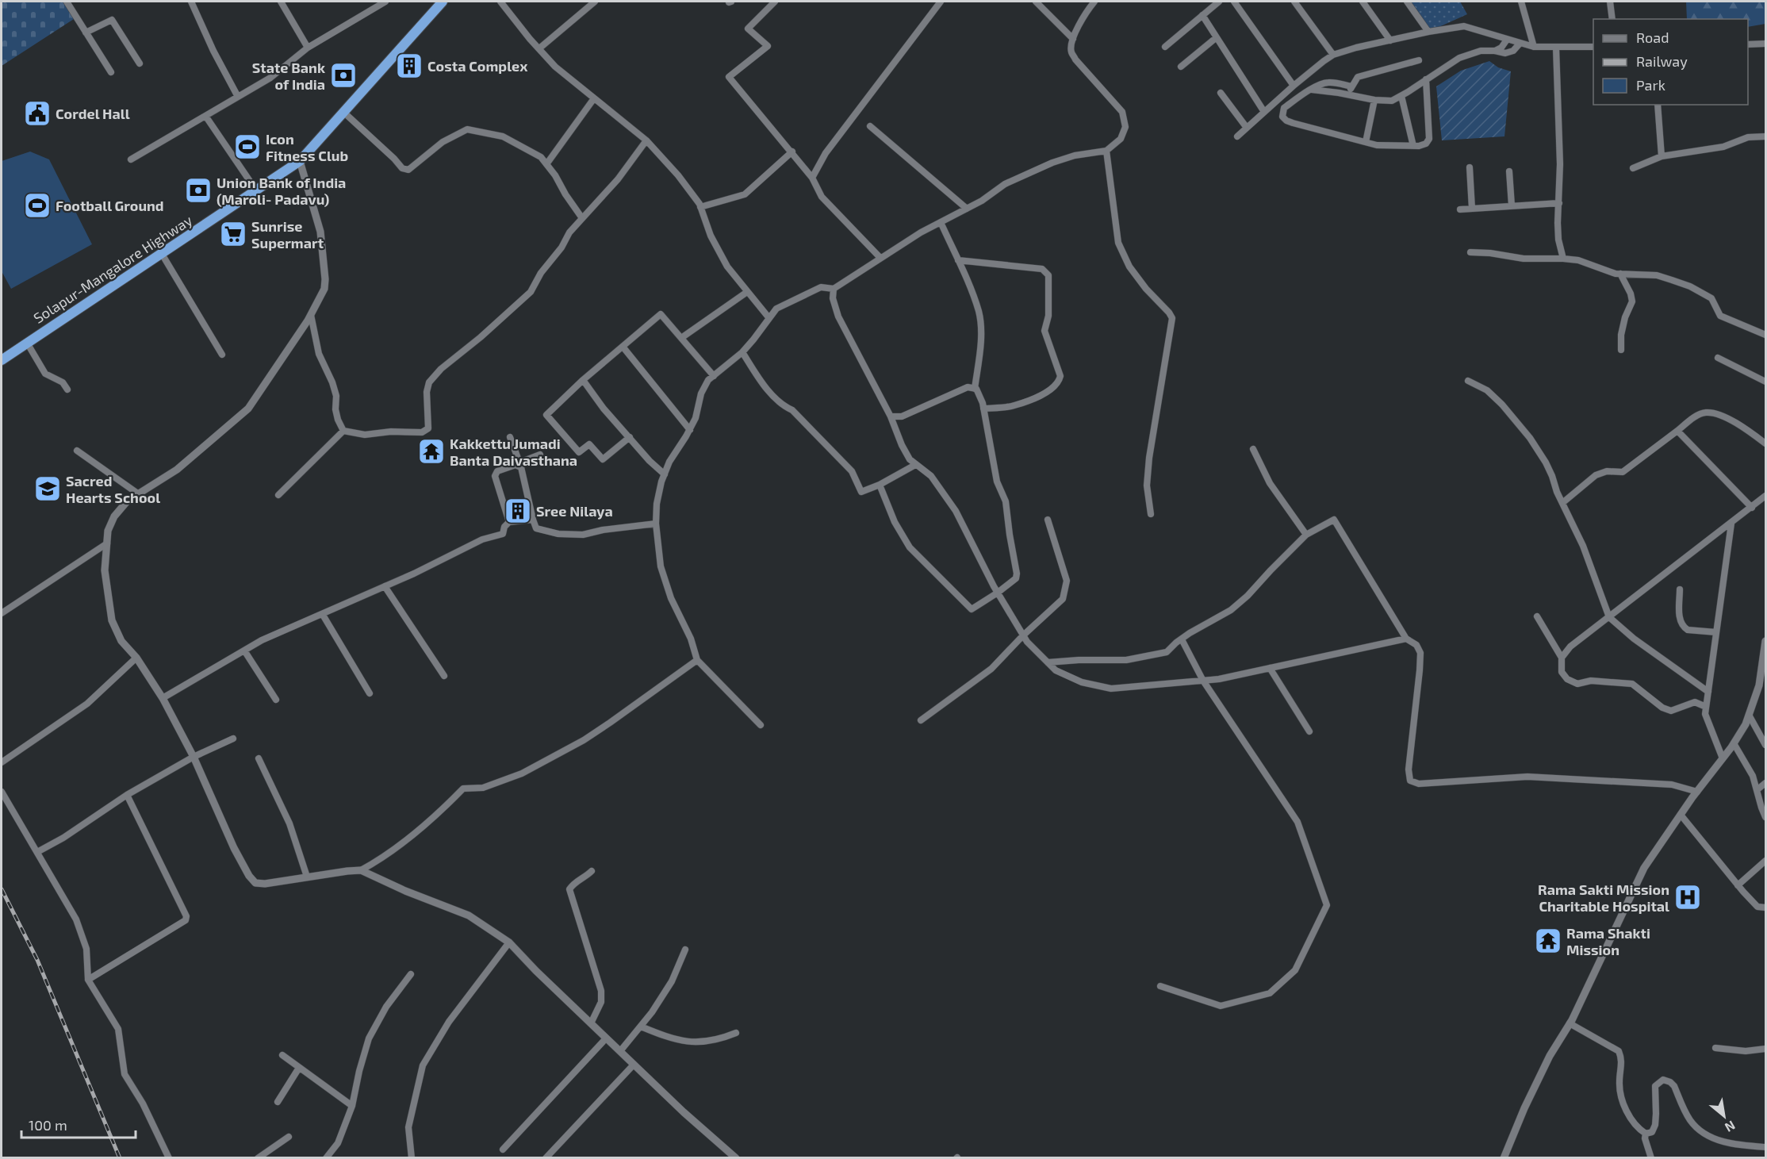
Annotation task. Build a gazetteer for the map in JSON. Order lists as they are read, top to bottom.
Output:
{
  "streets": {
    "highway": ["Solapur-Mangalore Highway"]
  },
  "places": {
    "building": ["Costa Complex", "Sree Nilaya"],
    "bank": ["State Bank of India", "Union Bank of India (Maroli- Padavu)"],
    "public building": ["Cordel Hall"],
    "sports": ["Icon Fitness Club", "Football Ground"],
    "supermarket": ["Sunrise Supermart"],
    "temple": ["Kakkettu Jumadi Banta Daivasthana", "Rama Shakti Mission"],
    "school or university": ["Sacred Hearts School"],
    "hospital": ["Rama Sakti Mission Charitable Hospital"]
  },
  "legend": ["Road", "Railway", "Park"],
  "scale_bar": "100 m",
  "north": "bottom right"
}
